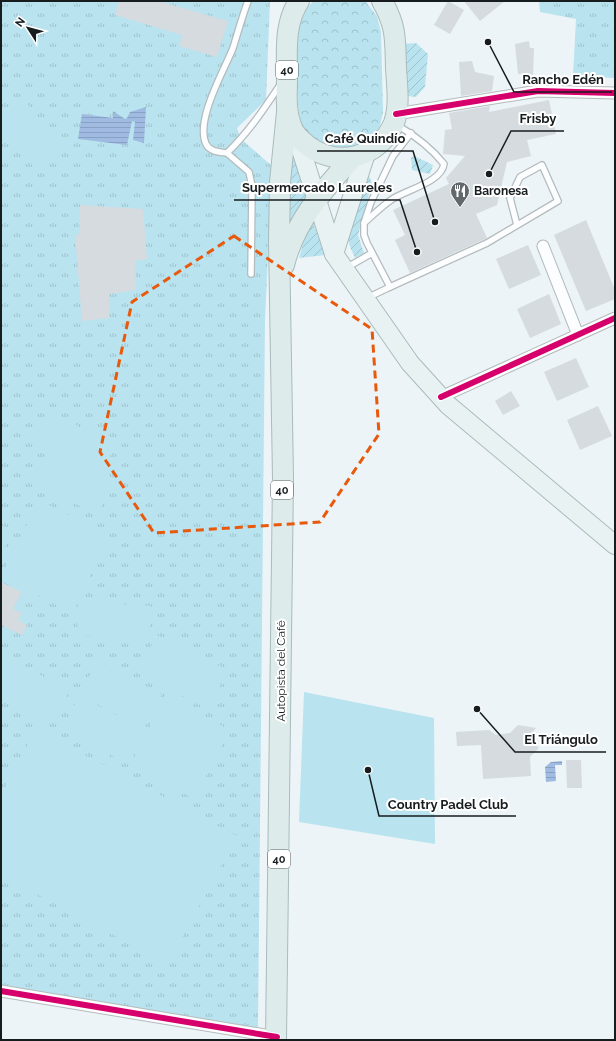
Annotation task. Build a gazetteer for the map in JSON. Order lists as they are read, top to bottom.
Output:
{
  "streets": {
    "highway": ["40", "Autopista del Café"]
  },
  "crossings": [
    ["40", "Autopista del Café"]
  ],
  "places": {
    "other": [
      "Rancho Edén",
      "Frisby",
      "Café Quindío",
      "Supermercado Laureles",
      "El Triángulo",
      "Country Padel Club"
    ],
    "restaurant": ["Baronesa"]
  },
  "north": "top left"
}
